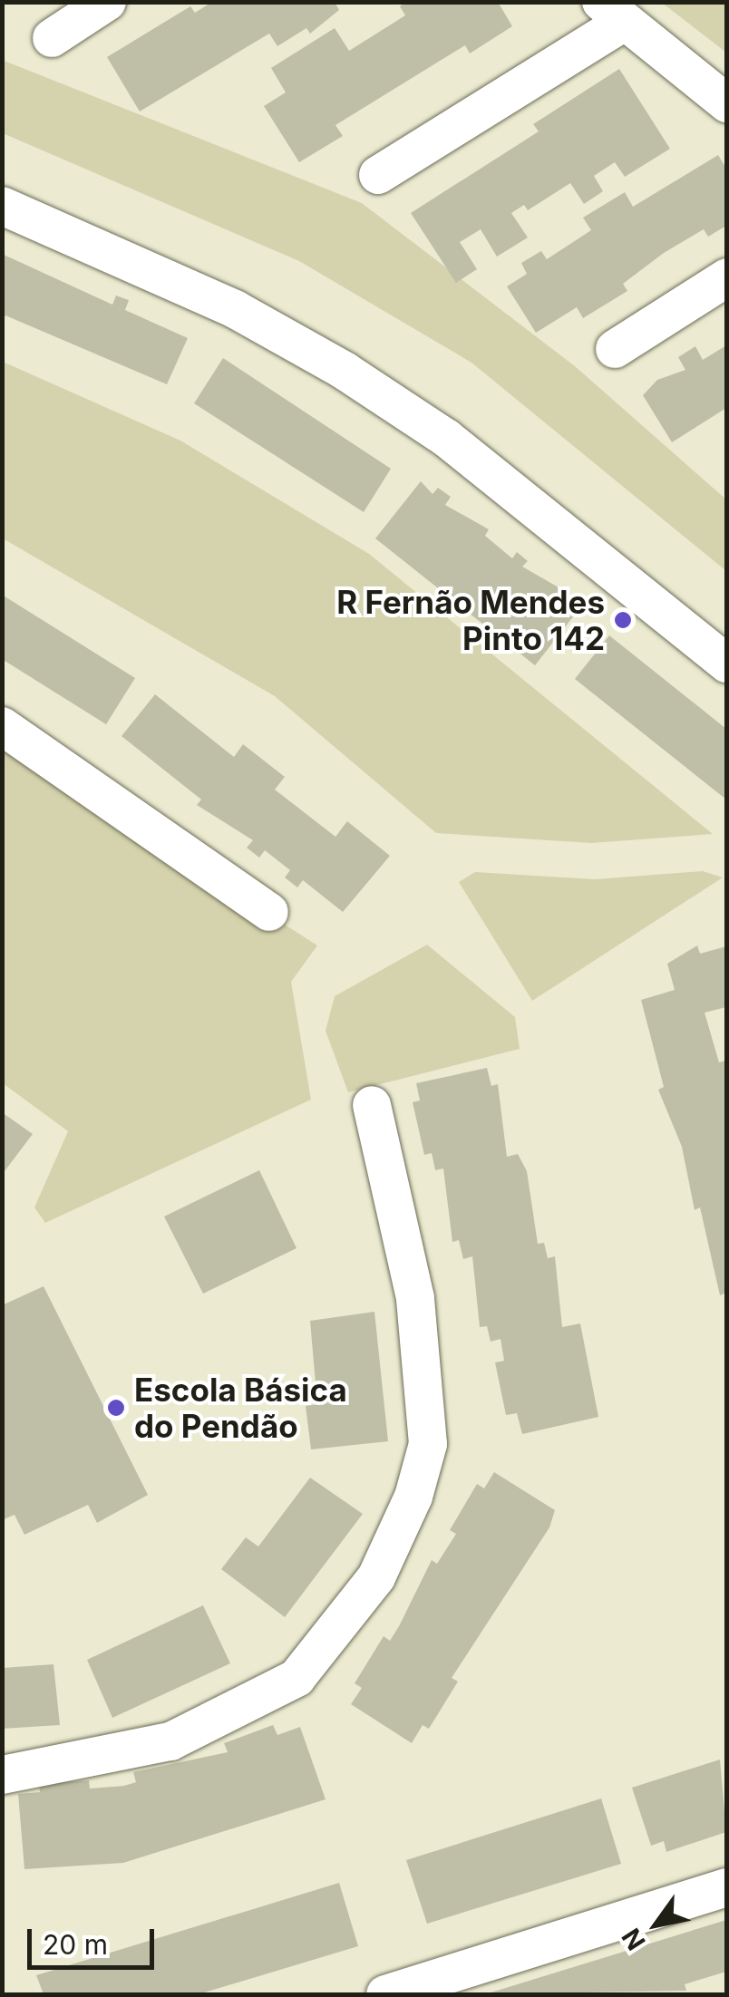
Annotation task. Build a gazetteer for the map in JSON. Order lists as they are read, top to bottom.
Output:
{
  "places": ["R Fernão Mendes Pinto 142", "Escola Básica do Pendão"],
  "scale_bar": "20 m",
  "north": "bottom left"
}
